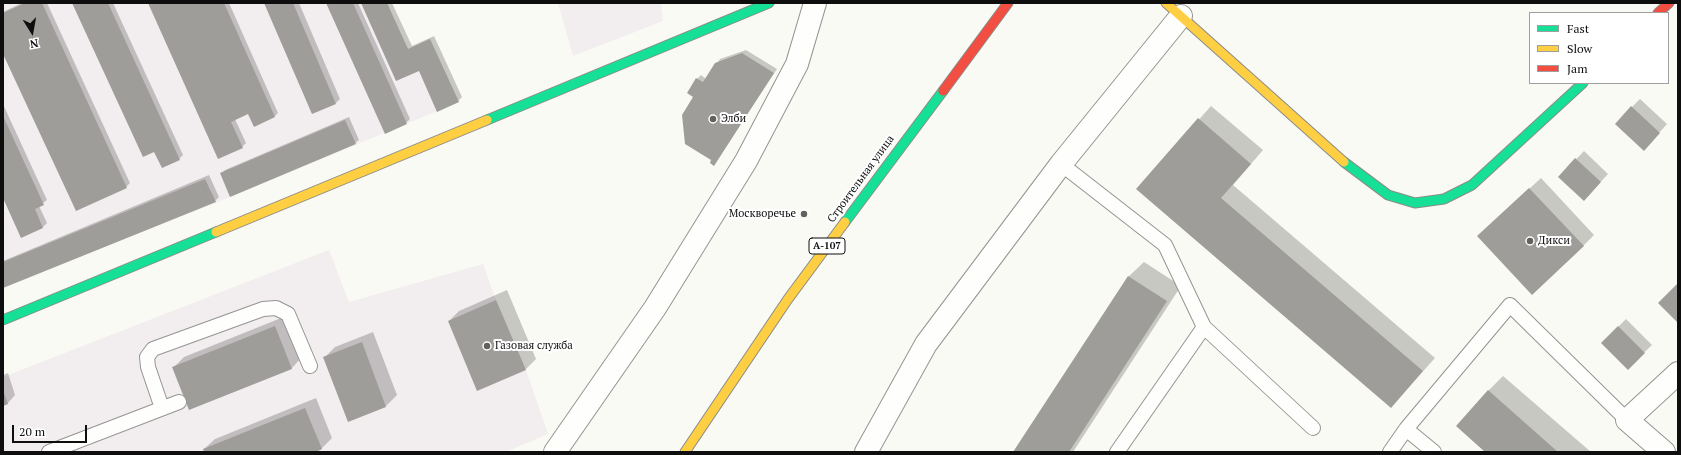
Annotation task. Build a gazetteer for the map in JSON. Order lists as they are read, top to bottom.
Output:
{
  "streets": {
    "main road": ["Строительная улица", "А-107"]
  },
  "places": [
    "Элби",
    "Москворечье",
    "Дикси",
    "Газовая служба"
  ],
  "legend": ["Fast", "Slow", "Jam"],
  "scale_bar": "20 m",
  "north": "bottom"
}
